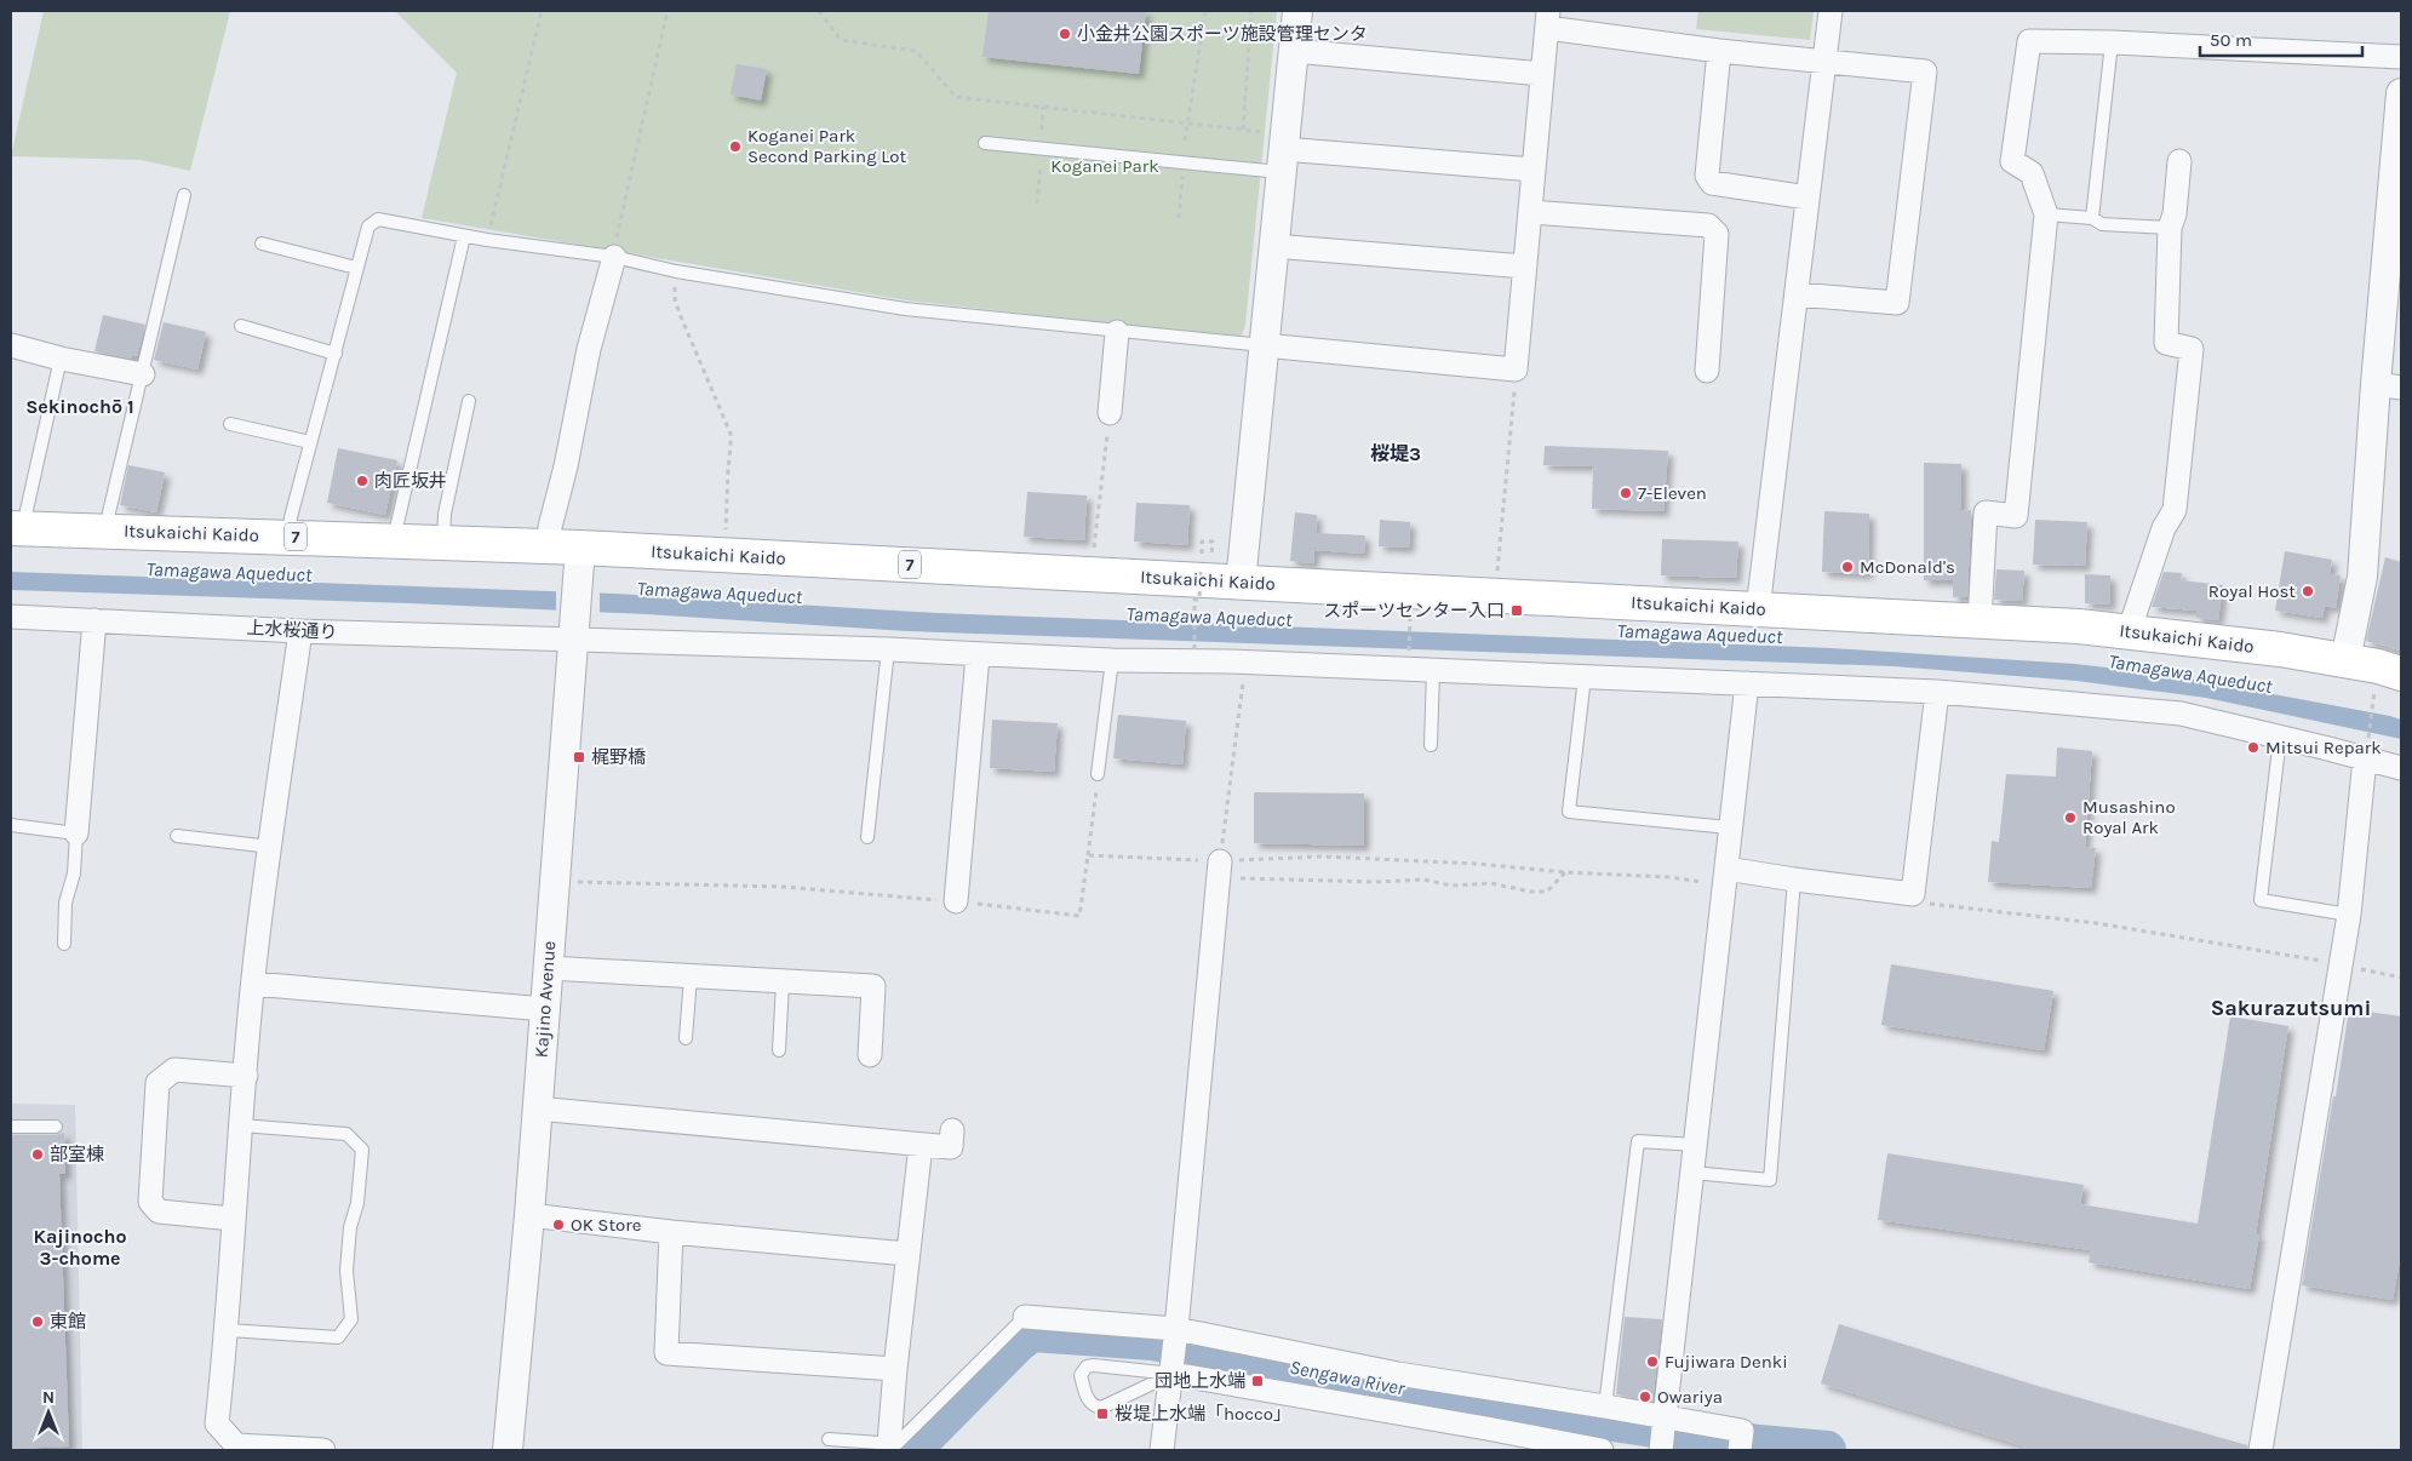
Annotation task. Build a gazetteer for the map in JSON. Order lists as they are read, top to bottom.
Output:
{
  "streets": {
    "main road": ["Itsukaichi Kaido", "7"],
    "street": ["上水桜通り", "Kajino Avenue"]
  },
  "crossings": [
    ["Itsukaichi Kaido", "Kajino Avenue"],
    ["上水桜通り", "Kajino Avenue"]
  ],
  "districts": [
    "Sekinochō 1",
    "桜堤3",
    "Sakurazutsumi",
    "Kajinocho 3-chome"
  ],
  "water": ["Tamagawa Aqueduct", "Sengawa River"],
  "parks": ["Koganei Park"],
  "places": {
    "other": [
      "小金井公園スポーツ施設管理センタ",
      "Koganei Park Second Parking Lot",
      "肉匠坂井",
      "7-Eleven",
      "McDonald's",
      "Royal Host",
      "Mitsui Repark",
      "Musashino Royal Ark",
      "部室棟",
      "OK Store",
      "東館",
      "Fujiwara Denki",
      "Owariya"
    ],
    "transit": [
      "スポーツセンター入口",
      "梶野橋",
      "団地上水端",
      "桜堤上水端「hocco」"
    ]
  },
  "scale_bar": "50 m",
  "north": "top"
}
